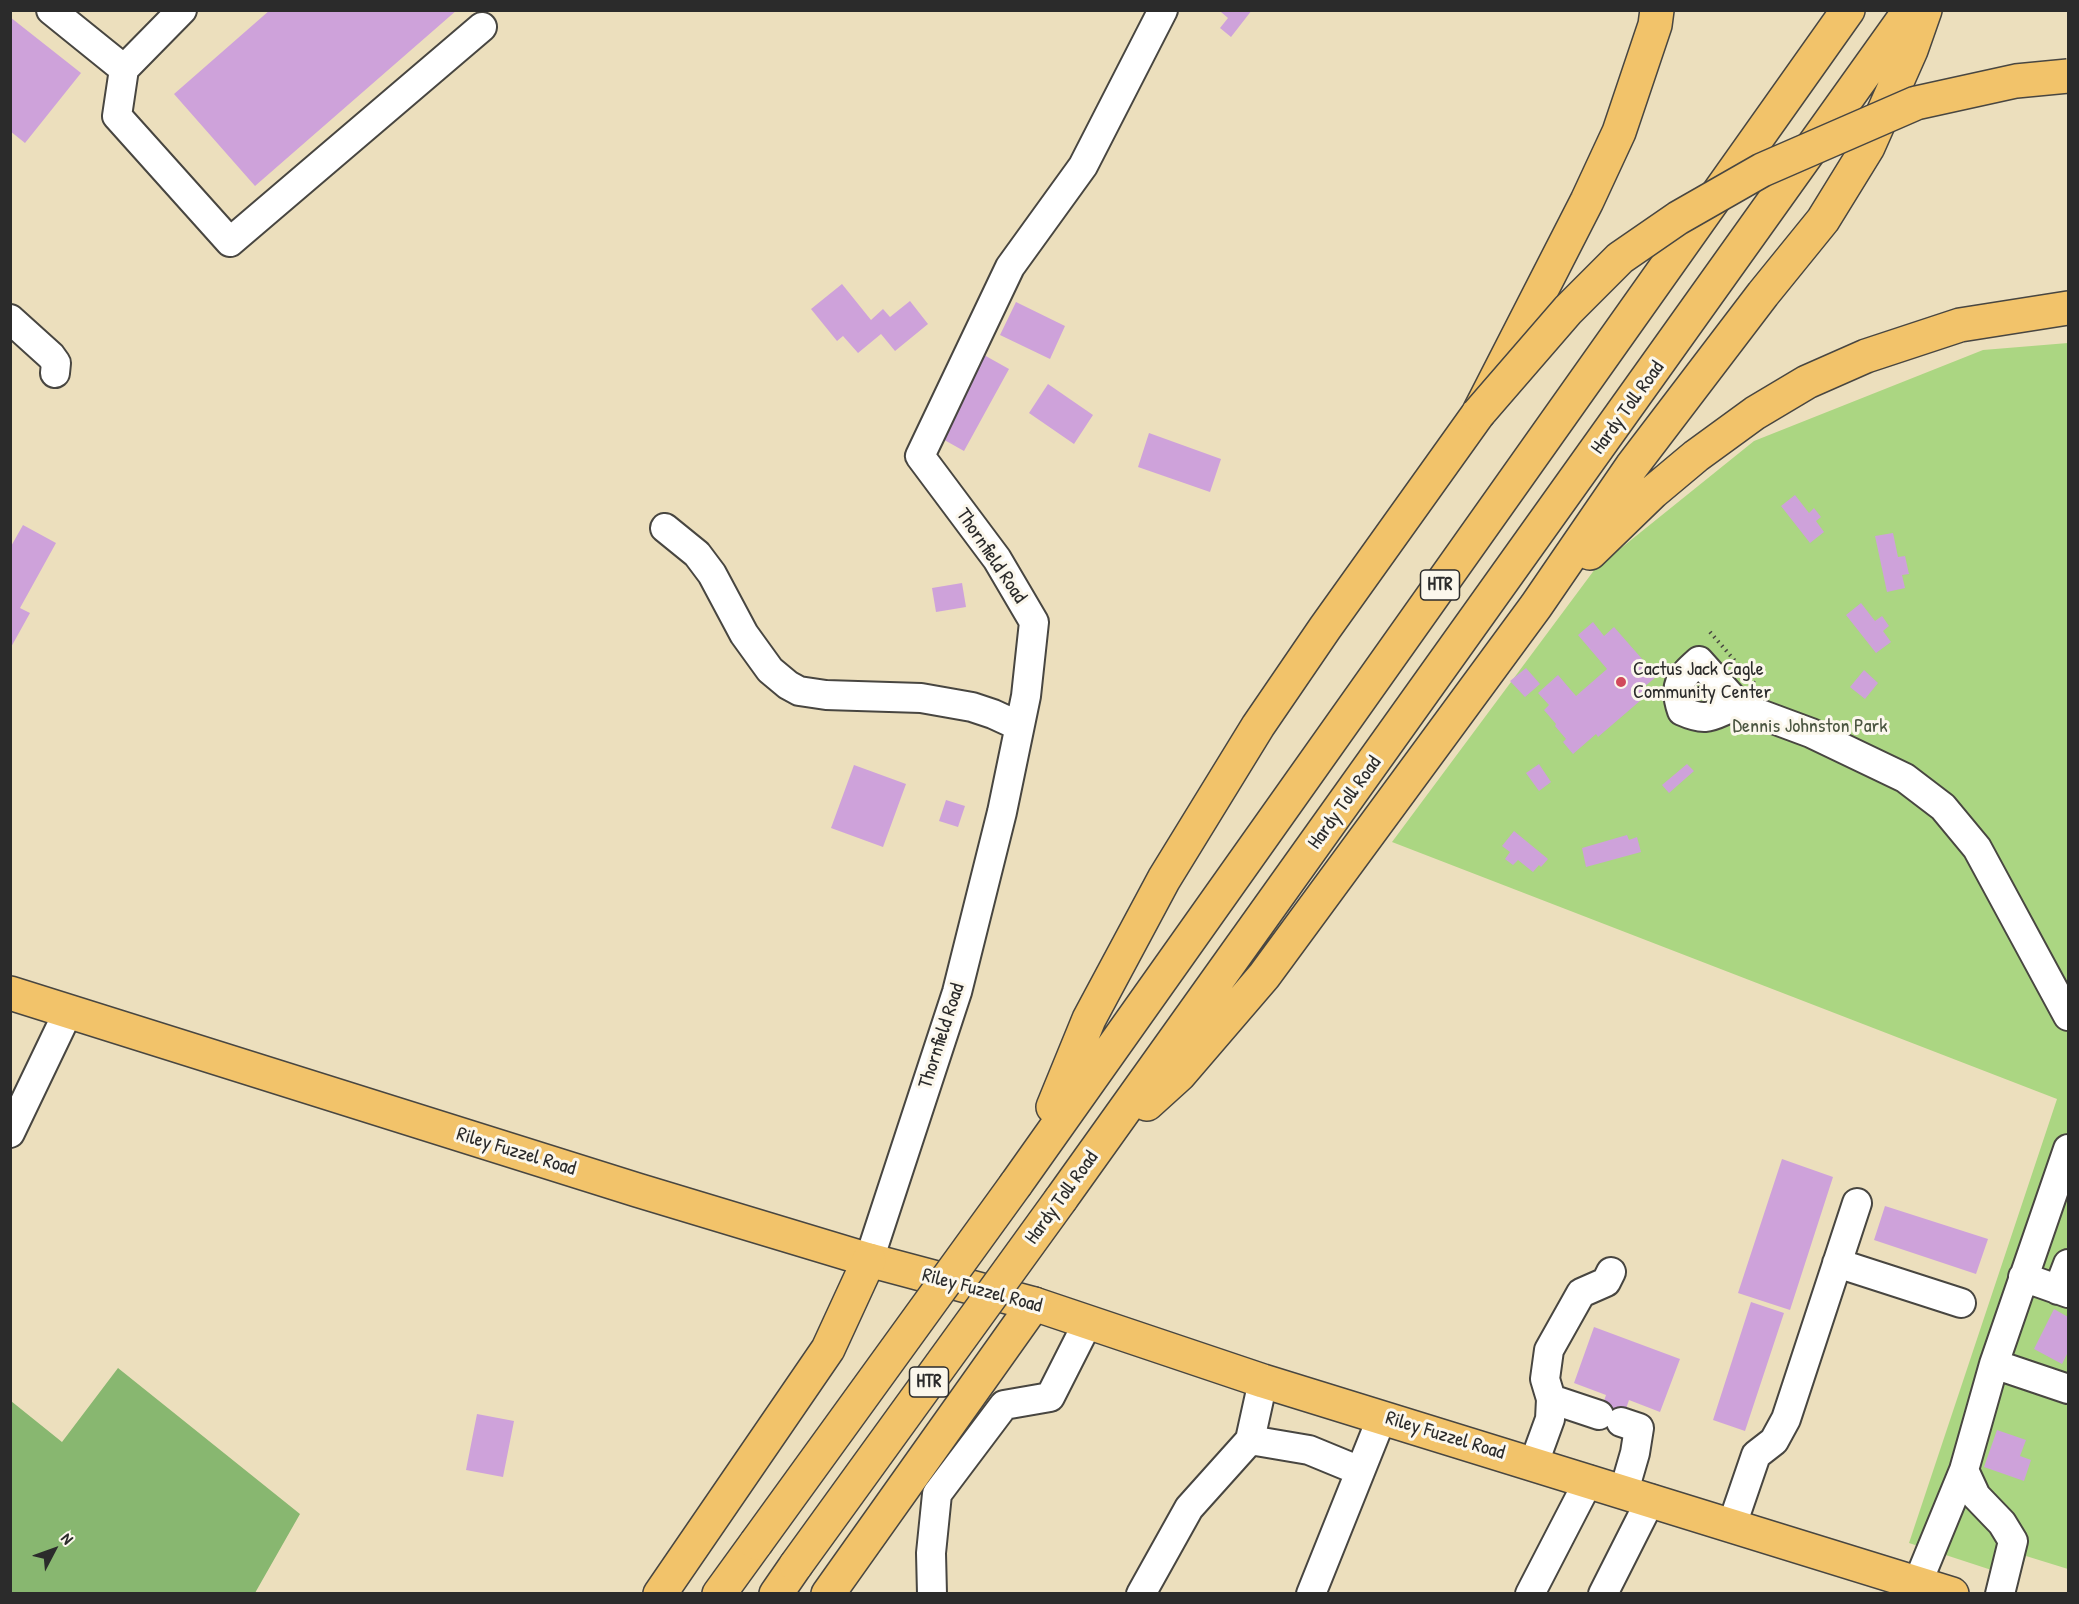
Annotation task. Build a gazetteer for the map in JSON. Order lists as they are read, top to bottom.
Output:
{
  "streets": {
    "main road": ["Hardy Toll Road", "HTR", "Riley Fuzzel Road"],
    "street": ["Thornfield Road"]
  },
  "crossings": [
    ["Thornfield Road", "Riley Fuzzel Road"]
  ],
  "parks": ["Dennis Johnston Park"],
  "places": ["Cactus Jack Cagle Community Center"],
  "north": "top right"
}
